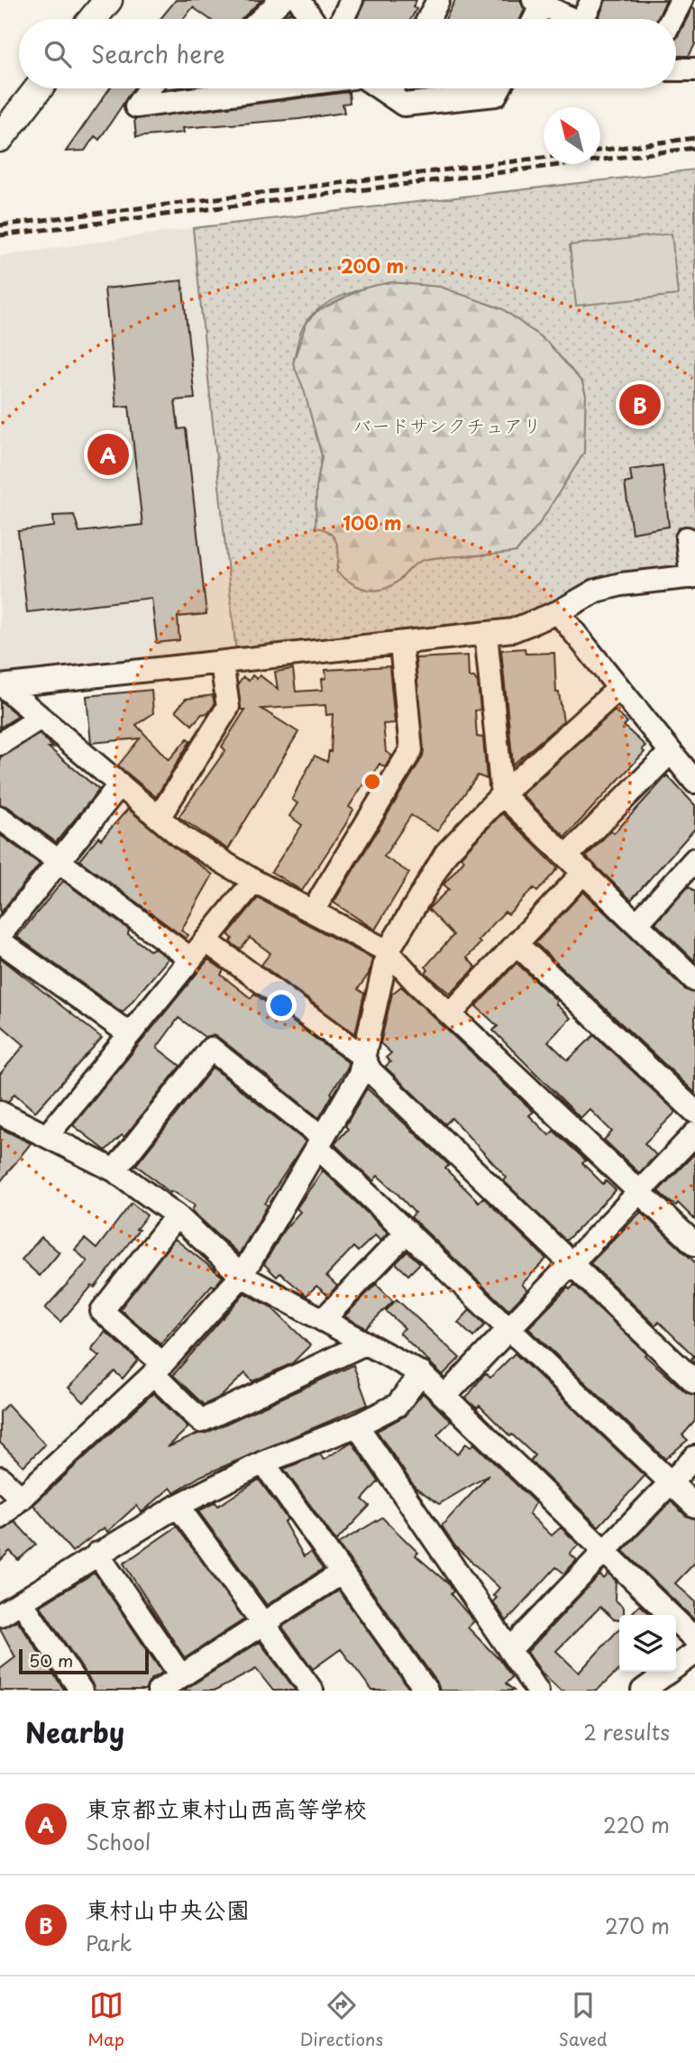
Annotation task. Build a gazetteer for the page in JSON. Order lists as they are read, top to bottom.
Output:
{
  "parks": ["バードサンクチュアリ"],
  "scale_bar": "50 m",
  "north": "top left",
  "page": {
    "search": "Search here",
    "pins": ["B", "A"],
    "scale": "50 m",
    "heading": ["Nearby", "2 results"],
    "list": [
      {
        "mark": "A",
        "name": "東京都立東村山西高等学校",
        "note": "School",
        "value": "220 m"
      },
      {
        "mark": "B",
        "name": "東村山中央公園",
        "note": "Park",
        "value": "270 m"
      }
    ],
    "nav": ["Map", "Directions", "Saved"]
  },
  "rings": ["200 m", "100 m"]
}
